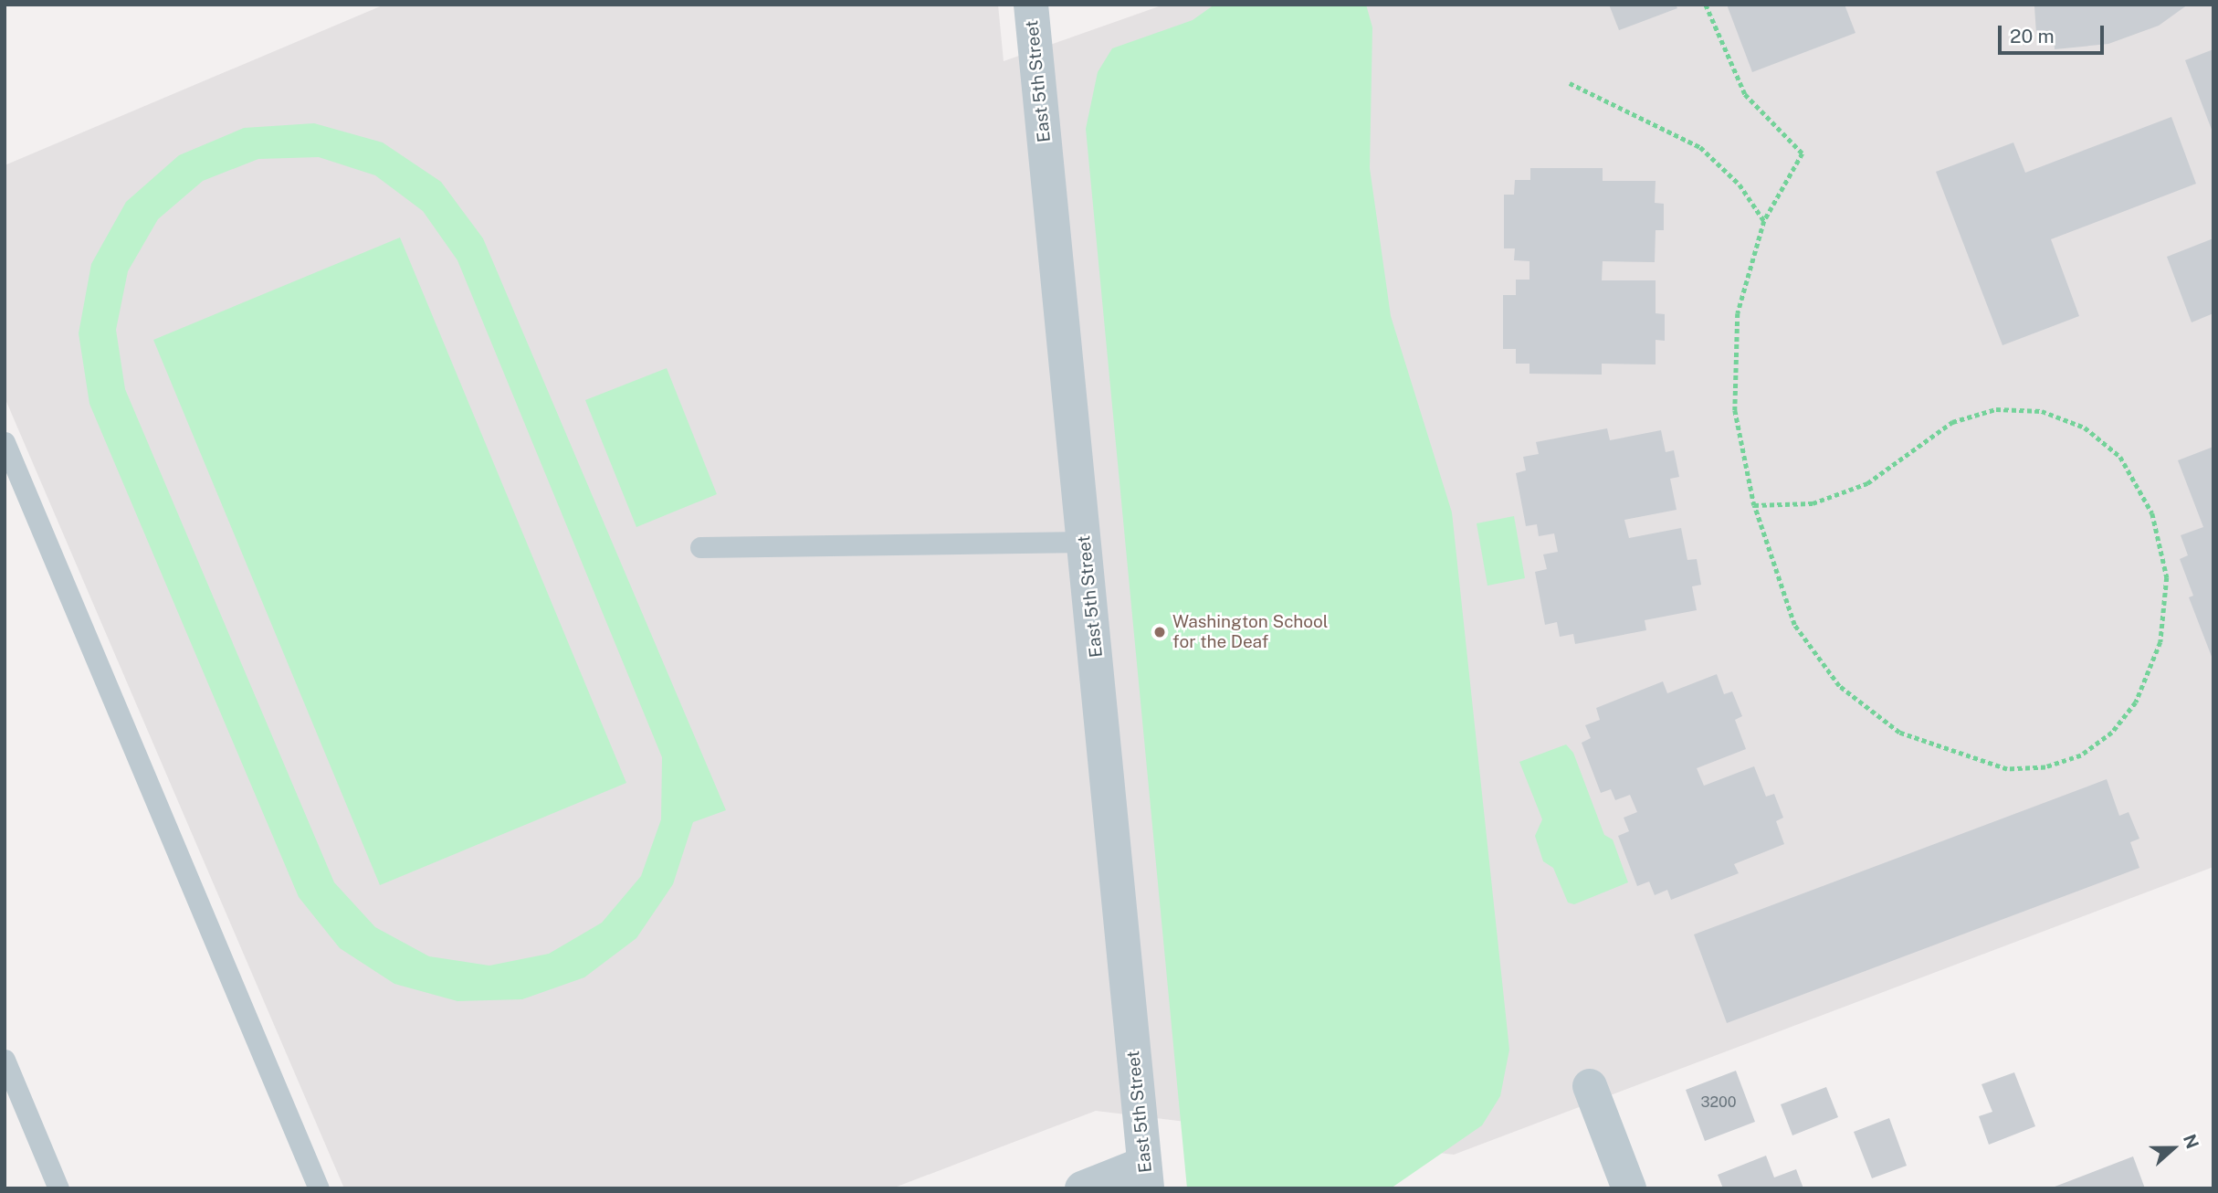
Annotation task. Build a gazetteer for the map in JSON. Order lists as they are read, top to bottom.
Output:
{
  "streets": {
    "street": ["East 5th Street"]
  },
  "places": ["Washington School for the Deaf"],
  "house_numbers": ["3200"],
  "scale_bar": "20 m",
  "north": "right"
}
